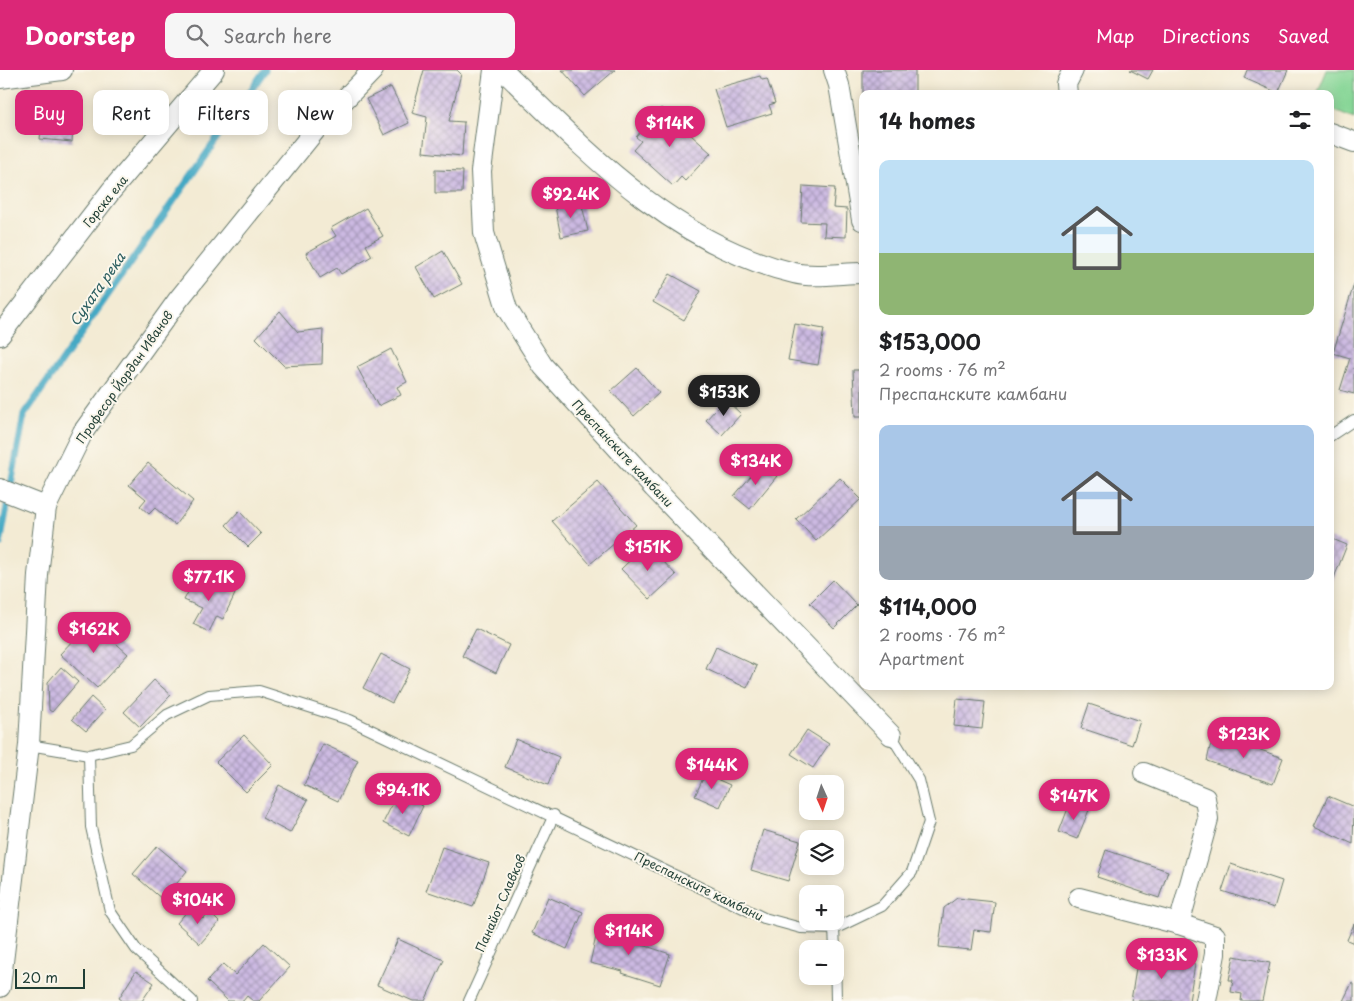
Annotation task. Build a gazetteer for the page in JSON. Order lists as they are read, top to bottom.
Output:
{
  "streets": {
    "street": ["Горска ела", "Професор Йордан Иванов", "Преспанските камбани"],
    "lane": ["Панайот Славков"]
  },
  "crossings": [
    ["Професор Йордан Иванов", "Преспанските камбани"],
    ["Преспанските камбани", "Панайот Славков"]
  ],
  "water": ["Сухата река"],
  "scale_bar": "20 m",
  "north": "bottom",
  "page": {
    "header": "Doorstep",
    "search": "Search here",
    "nav": ["Map", "Directions", "Saved"],
    "chip": [
      "Buy",
      "Rent",
      "Filters",
      "New"
    ],
    "heading": "14 homes",
    "price": [
      "$114K",
      "$92.4K",
      "$153K",
      "$134K",
      "$151K",
      "$77.1K",
      "$162K",
      "$123K",
      "$144K",
      "$94.1K",
      "$147K",
      "$104K",
      "$114K",
      "$133K"
    ],
    "list": [
      {
        "name": "$153,000",
        "note": "2 rooms · 76 m² · Преспанските камбани"
      },
      {
        "name": "$114,000",
        "note": "2 rooms · 76 m² · Apartment"
      }
    ],
    "map_buttons": ["+", "−"],
    "scale": "20 m"
  }
}
